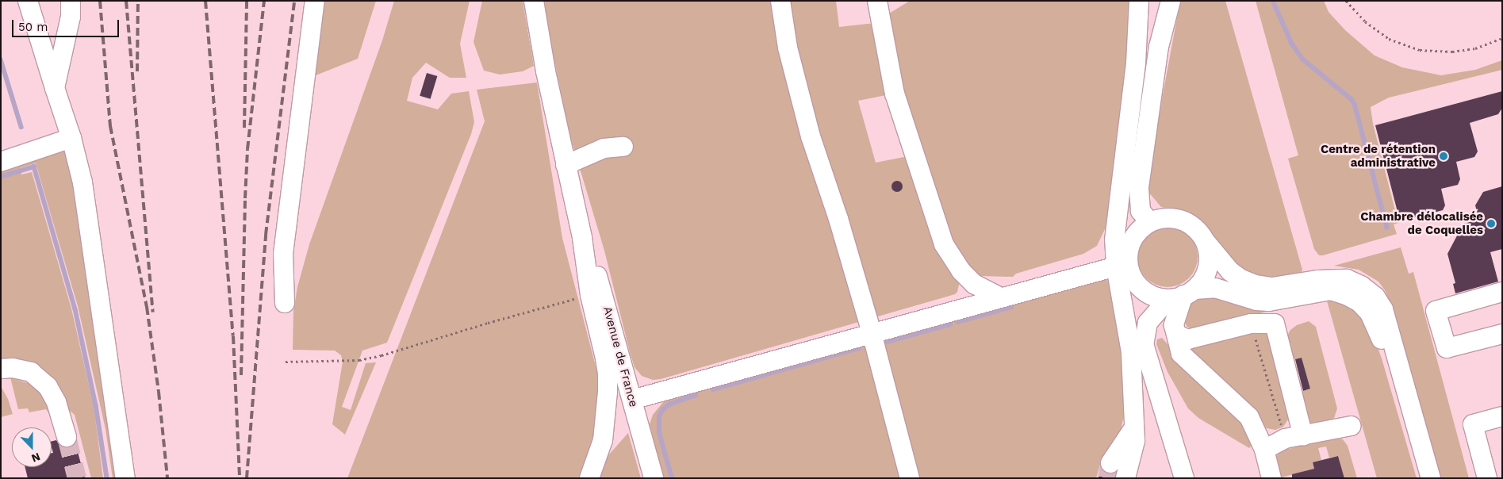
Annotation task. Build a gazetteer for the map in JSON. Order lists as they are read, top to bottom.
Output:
{
  "streets": {
    "lane": ["Avenue de France"]
  },
  "places": ["Centre de rétention administrative", "Chambre délocalisée de Coquelles"],
  "scale_bar": "50 m",
  "north": "bottom"
}
